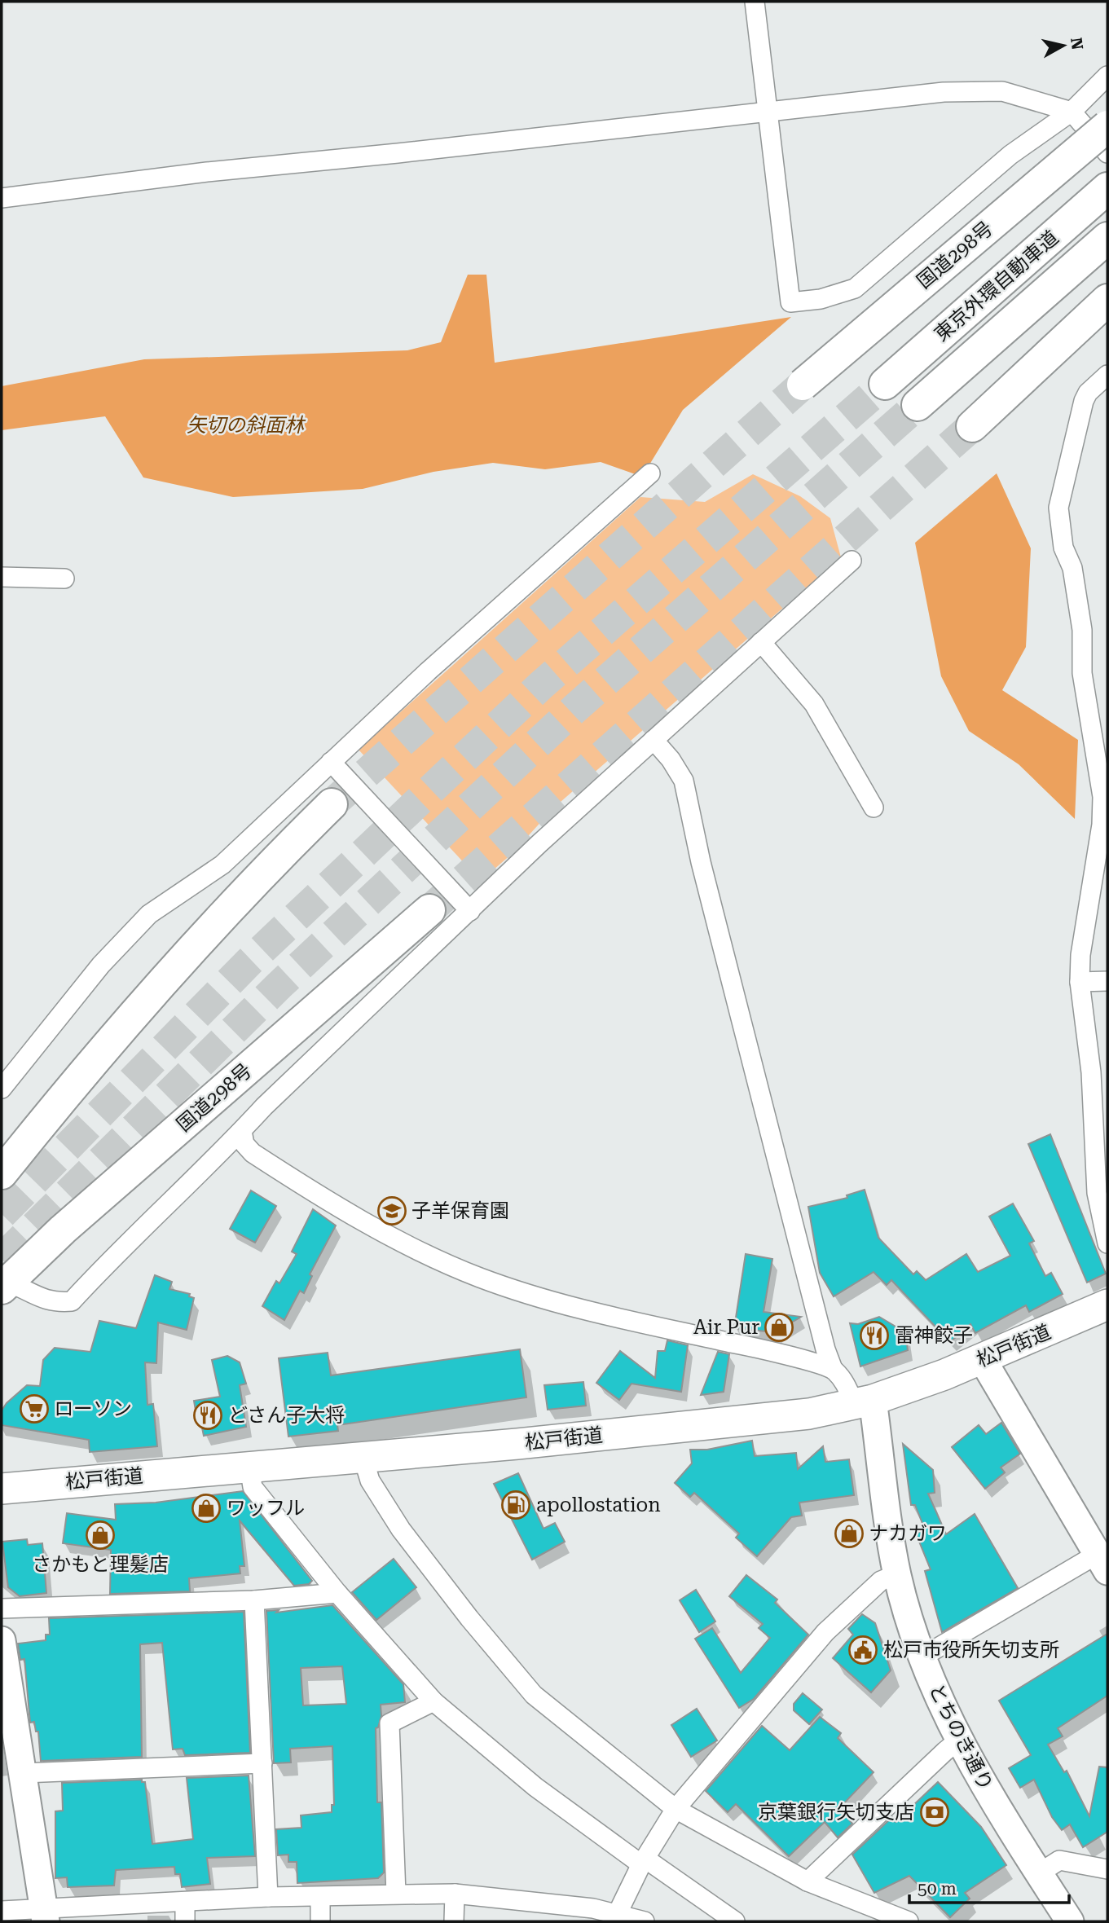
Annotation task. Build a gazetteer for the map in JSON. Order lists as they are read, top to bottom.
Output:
{
  "streets": {
    "highway": ["国道298号", "東京外環自動車道"],
    "main road": ["松戸街道"],
    "street": ["とちのき通り"]
  },
  "crossings": [
    ["松戸街道", "とちのき通り"]
  ],
  "parks": ["矢切の斜面林"],
  "places": {
    "school or university": ["子羊保育園"],
    "shop": [
      "Air Pur",
      "ワッフル",
      "ナカガワ",
      "さかもと理髪店"
    ],
    "restaurant": ["雷神餃子", "どさん子大将"],
    "supermarket": ["ローソン"],
    "fuel station": ["apollostation"],
    "public building": ["松戸市役所矢切支所"],
    "bank": ["京葉銀行矢切支店"]
  },
  "scale_bar": "50 m",
  "north": "right"
}
